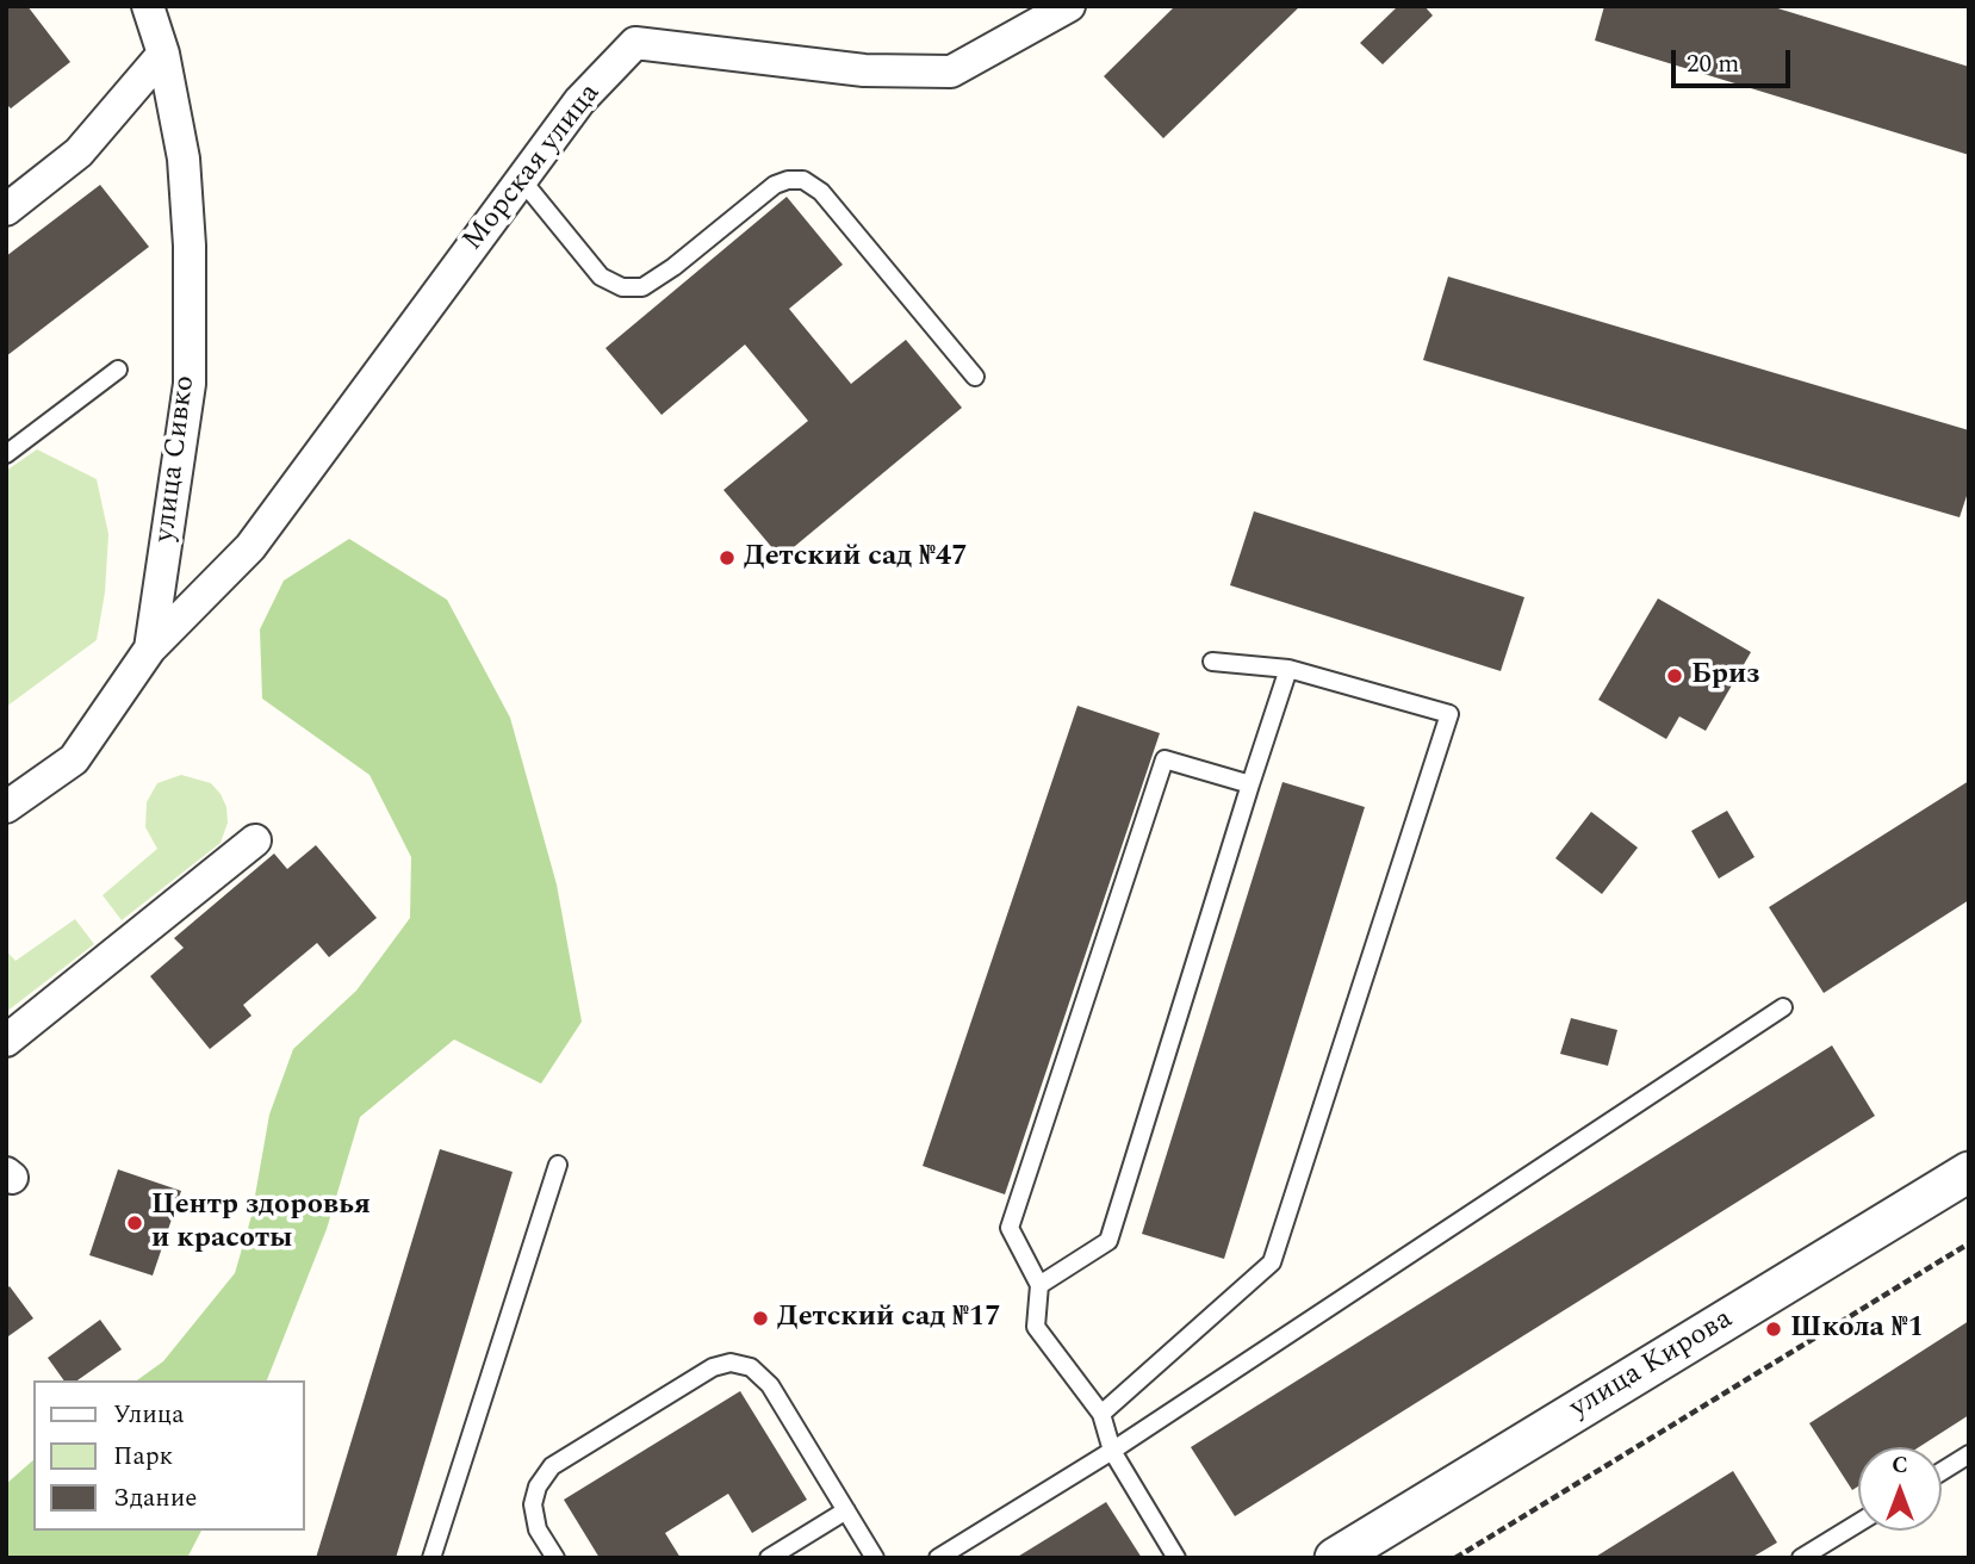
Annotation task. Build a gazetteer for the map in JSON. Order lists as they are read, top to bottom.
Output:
{
  "streets": {
    "street": ["Морская улица", "улица Сивко", "улица Кирова"]
  },
  "crossings": [
    ["Морская улица", "улица Сивко"]
  ],
  "places": [
    "Детский сад №47",
    "Бриз",
    "Центр здоровья и красоты",
    "Детский сад №17",
    "Школа №1"
  ],
  "legend": ["Улица", "Парк", "Здание"],
  "scale_bar": "20 m",
  "north": "top"
}
